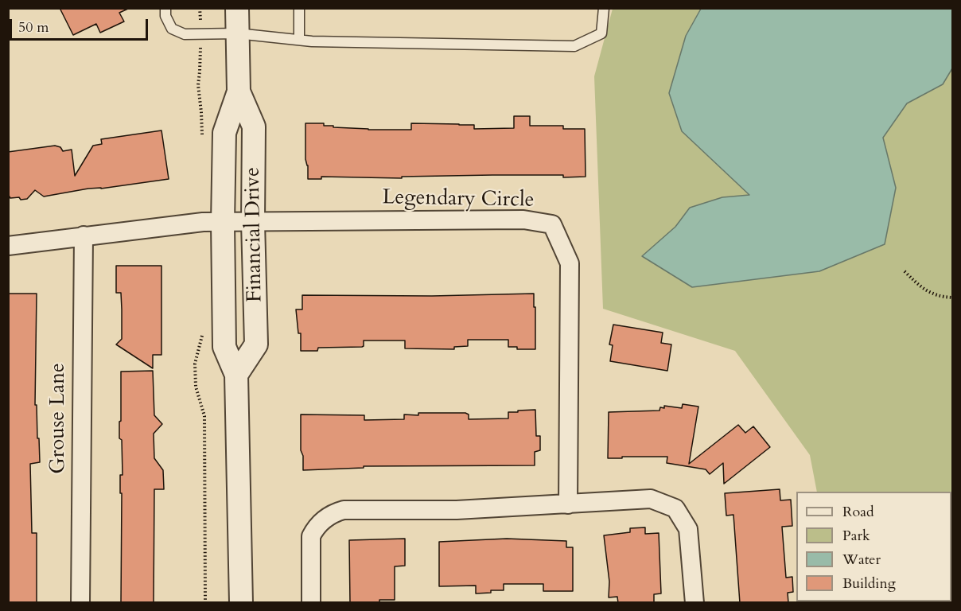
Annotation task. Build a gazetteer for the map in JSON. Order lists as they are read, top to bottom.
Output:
{
  "streets": {
    "street": ["Legendary Circle", "Financial Drive", "Grouse Lane"]
  },
  "crossings": [
    ["Legendary Circle", "Financial Drive"]
  ],
  "legend": [
    "Road",
    "Park",
    "Water",
    "Building"
  ],
  "scale_bar": "50 m"
}
